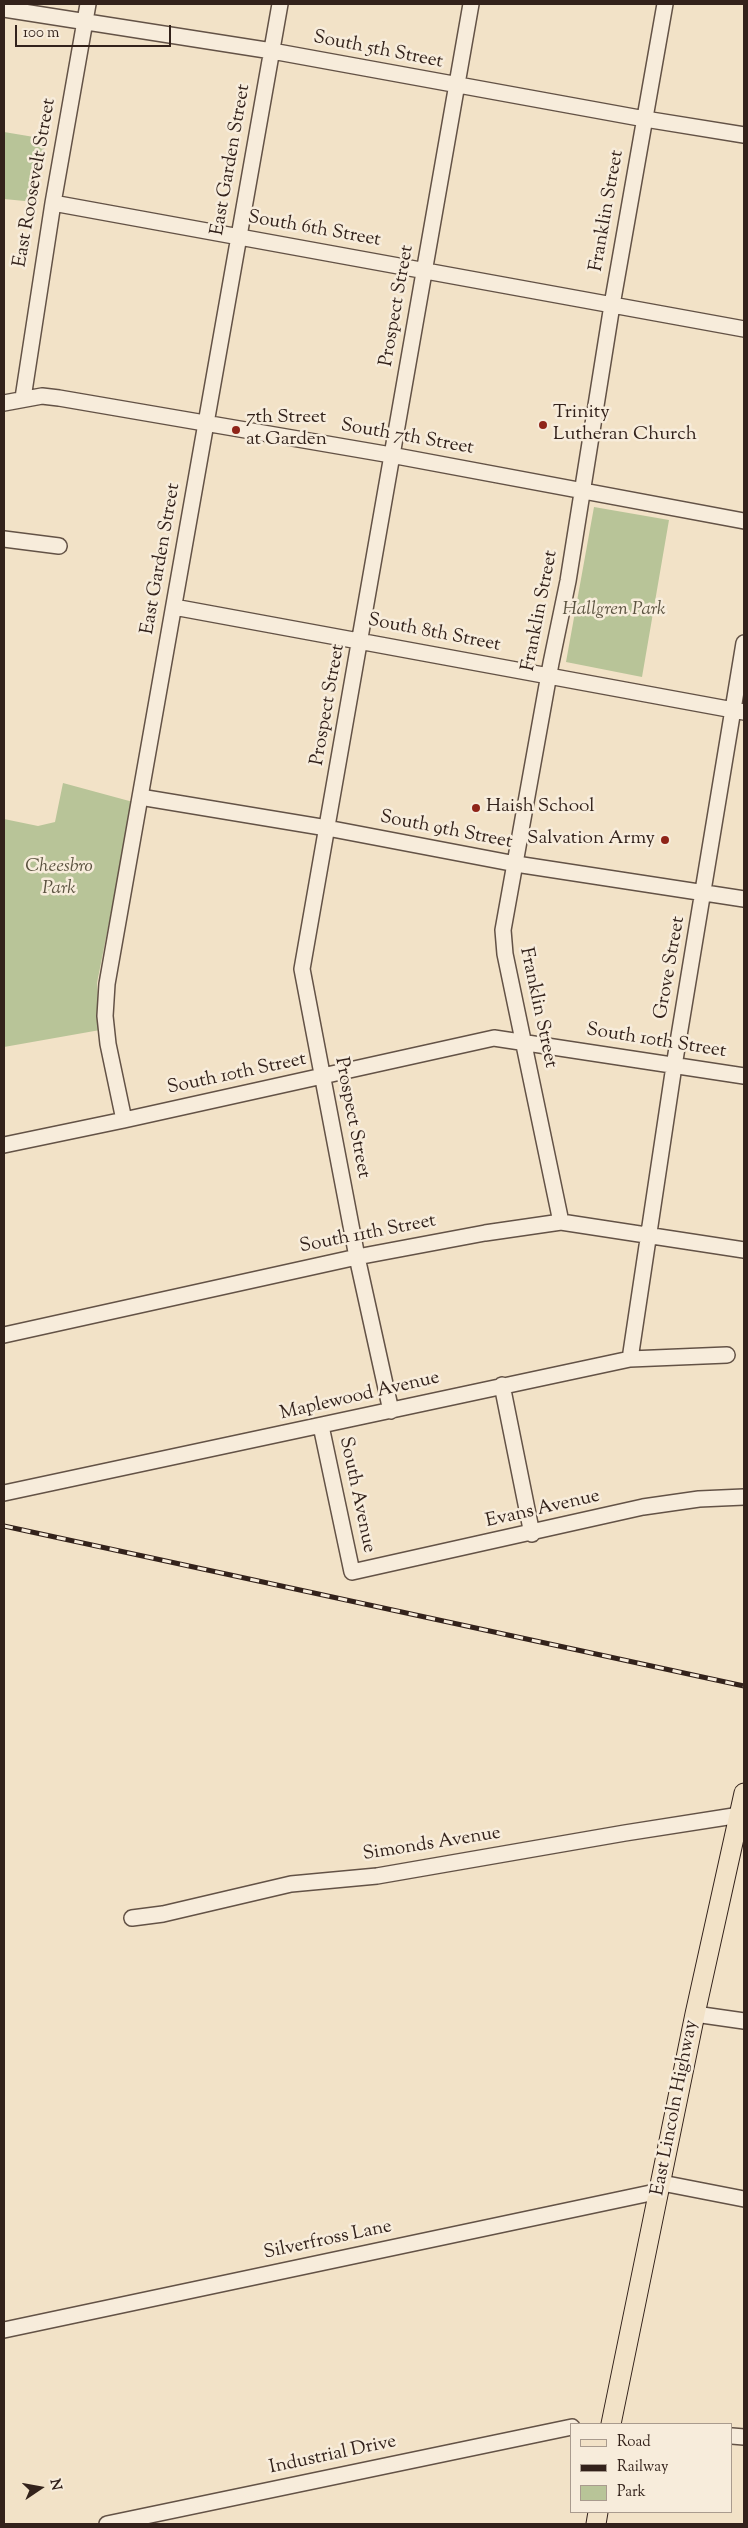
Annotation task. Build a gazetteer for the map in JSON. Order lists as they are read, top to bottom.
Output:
{
  "streets": {
    "main road": ["East Lincoln Highway"],
    "street": [
      "South 5th Street",
      "East Garden Street",
      "East Roosevelt Street",
      "Franklin Street",
      "South 6th Street",
      "Prospect Street",
      "South 7th Street",
      "South 8th Street",
      "South 9th Street",
      "Grove Street",
      "South 10th Street",
      "South 11th Street",
      "Maplewood Avenue",
      "South Avenue",
      "Evans Avenue",
      "Simonds Avenue",
      "Silverfross Lane",
      "Industrial Drive"
    ]
  },
  "crossings": [
    ["South 5th Street", "East Garden Street"],
    ["South 5th Street", "East Roosevelt Street"],
    ["South 5th Street", "Franklin Street"],
    ["South 5th Street", "Prospect Street"],
    ["East Garden Street", "South 6th Street"],
    ["East Garden Street", "South 7th Street"],
    ["East Garden Street", "South 8th Street"],
    ["East Garden Street", "South 9th Street"],
    ["East Garden Street", "South 10th Street"],
    ["East Roosevelt Street", "South 6th Street"],
    ["East Roosevelt Street", "South 7th Street"],
    ["Franklin Street", "South 6th Street"],
    ["Franklin Street", "South 7th Street"],
    ["Franklin Street", "South 8th Street"],
    ["Franklin Street", "South 9th Street"],
    ["Franklin Street", "South 10th Street"],
    ["Franklin Street", "South 11th Street"],
    ["South 6th Street", "Prospect Street"],
    ["Prospect Street", "South 7th Street"],
    ["Prospect Street", "South 8th Street"],
    ["Prospect Street", "South 9th Street"],
    ["Prospect Street", "South 10th Street"],
    ["Prospect Street", "South 11th Street"],
    ["Prospect Street", "Maplewood Avenue"],
    ["South 8th Street", "Grove Street"],
    ["South 9th Street", "Grove Street"],
    ["Grove Street", "South 10th Street"],
    ["Grove Street", "South 11th Street"],
    ["Grove Street", "Maplewood Avenue"],
    ["Maplewood Avenue", "South Avenue"],
    ["South Avenue", "Evans Avenue"],
    ["Simonds Avenue", "East Lincoln Highway"],
    ["East Lincoln Highway", "Silverfross Lane"]
  ],
  "parks": ["Hallgren Park", "Cheesbro Park"],
  "places": [
    "Trinity Lutheran Church",
    "7th Street at Garden",
    "Haish School",
    "Salvation Army"
  ],
  "legend": ["Road", "Railway", "Park"],
  "scale_bar": "100 m",
  "north": "right"
}
